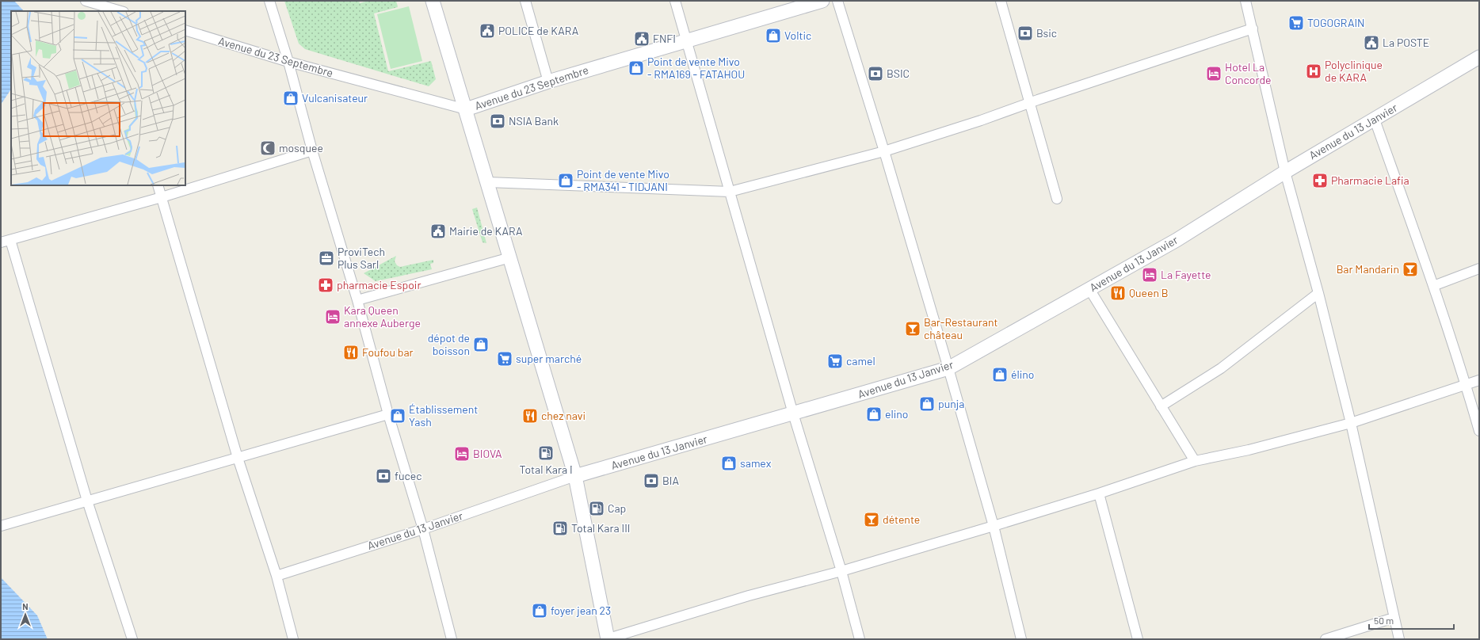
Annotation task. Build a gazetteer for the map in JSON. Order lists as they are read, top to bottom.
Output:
{
  "streets": {
    "main road": ["Avenue du 23 Septembre", "Avenue du 13 Janvier"]
  },
  "places": {
    "supermarket": ["TOGOGRAIN", "super marché", "camel"],
    "public building": [
      "POLICE de KARA",
      "FNFI",
      "La POSTE",
      "Mairie de KARA"
    ],
    "bank": [
      "Bsic",
      "BSIC",
      "NSIA Bank",
      "fucec",
      "BIA"
    ],
    "shop": [
      "Voltic",
      "Point de vente Mivo - RMA169 - FATAHOU",
      "Vulcanisateur",
      "Point de vente Mivo - RMA341 - TIDJANI",
      "dépot de boisson",
      "élino",
      "punja",
      "elino",
      "Établissement Yash",
      "samex",
      "foyer jean 23"
    ],
    "hospital": ["Polyclinique de KARA"],
    "hotel": [
      "Hotel La Concorde",
      "La Fayette",
      "Kara Queen annexe Auberge",
      "BIOVA"
    ],
    "mosque": ["mosquee"],
    "pharmacy": ["Pharmacie Lafia", "pharmacie Espoir"],
    "office": ["ProviTech Plus Sarl"],
    "bar": ["Bar Mandarin", "Bar-Restaurant château", "détente"],
    "restaurant": ["Queen B", "Foufou bar", "chez navi"],
    "fuel station": ["Total Kara I", "Cap", "Total Kara III"]
  },
  "scale_bar": "50 m",
  "north": "top"
}
